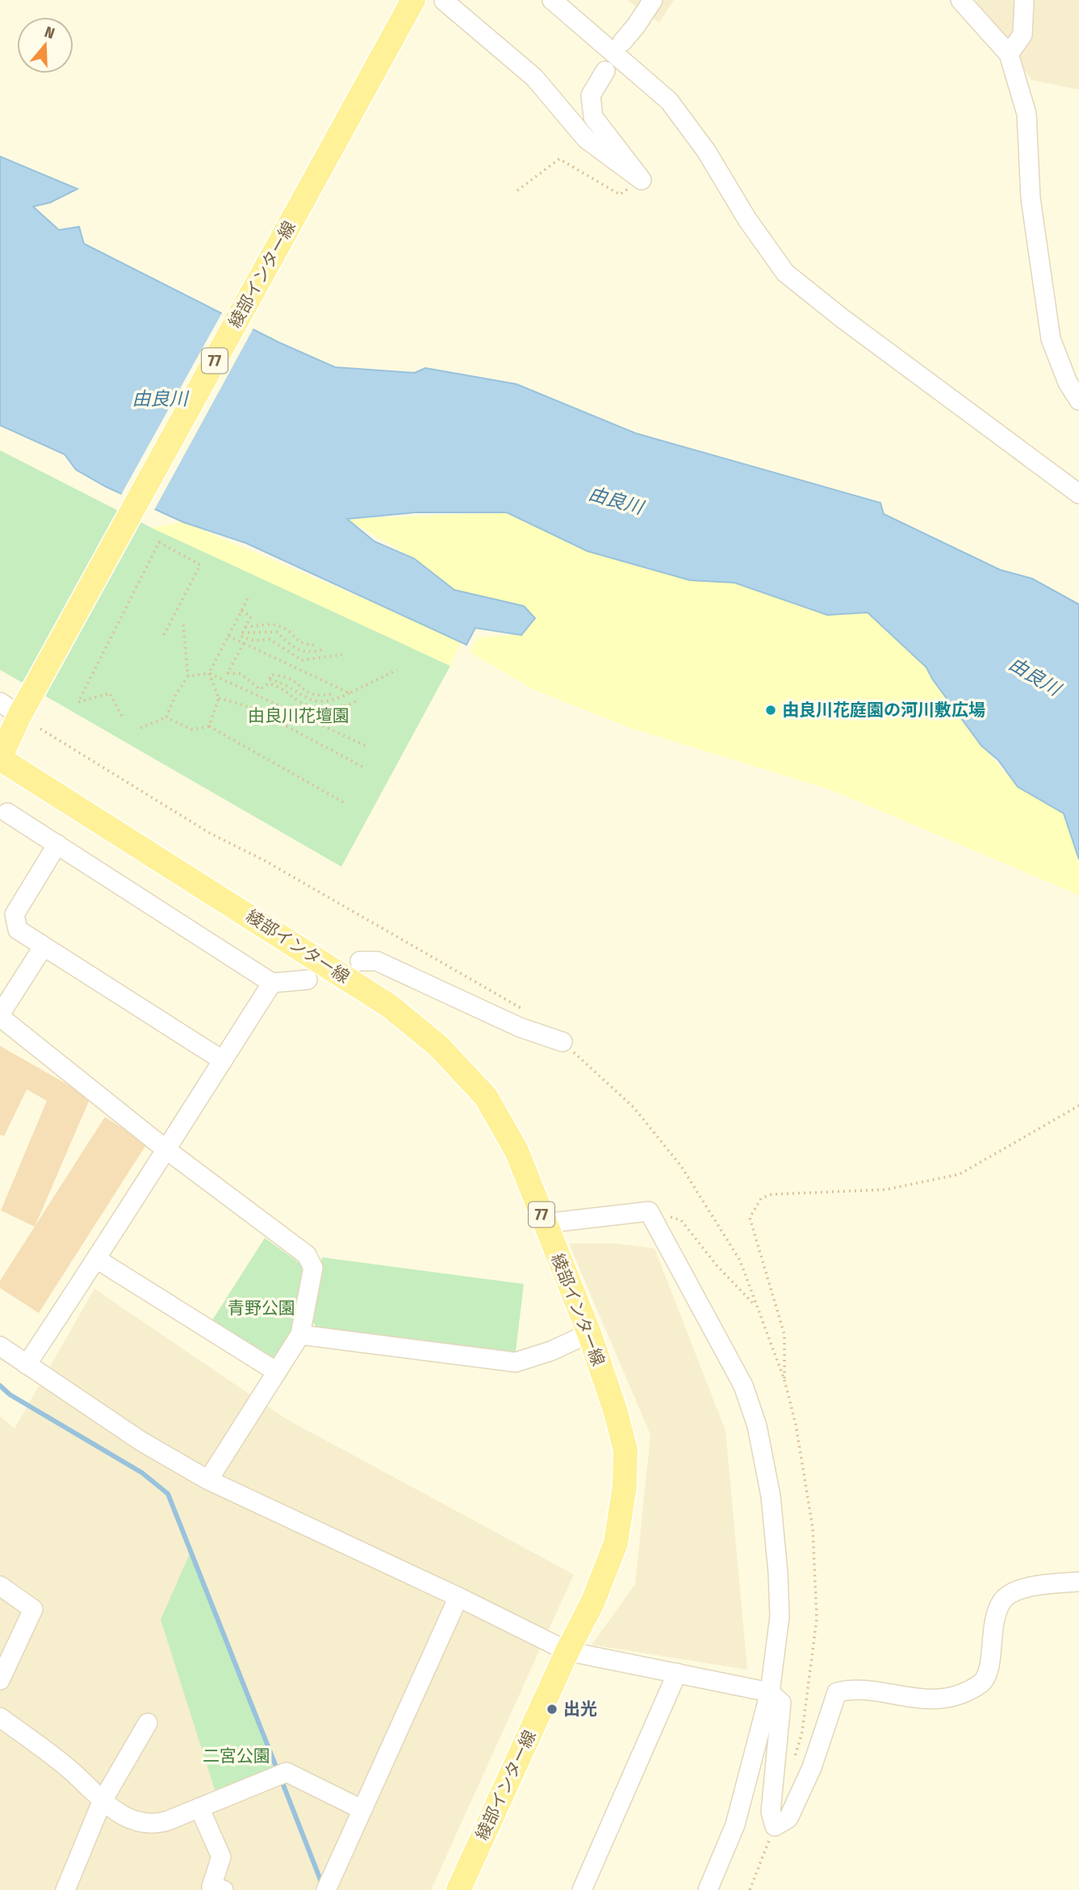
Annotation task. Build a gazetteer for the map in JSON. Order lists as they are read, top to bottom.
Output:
{
  "streets": {
    "main road": ["綾部インター線", "77"]
  },
  "water": ["由良川"],
  "parks": ["由良川花壇園", "青野公園", "二宮公園"],
  "places": ["由良川花庭園の河川敷広場", "出光"],
  "north": "top"
}
